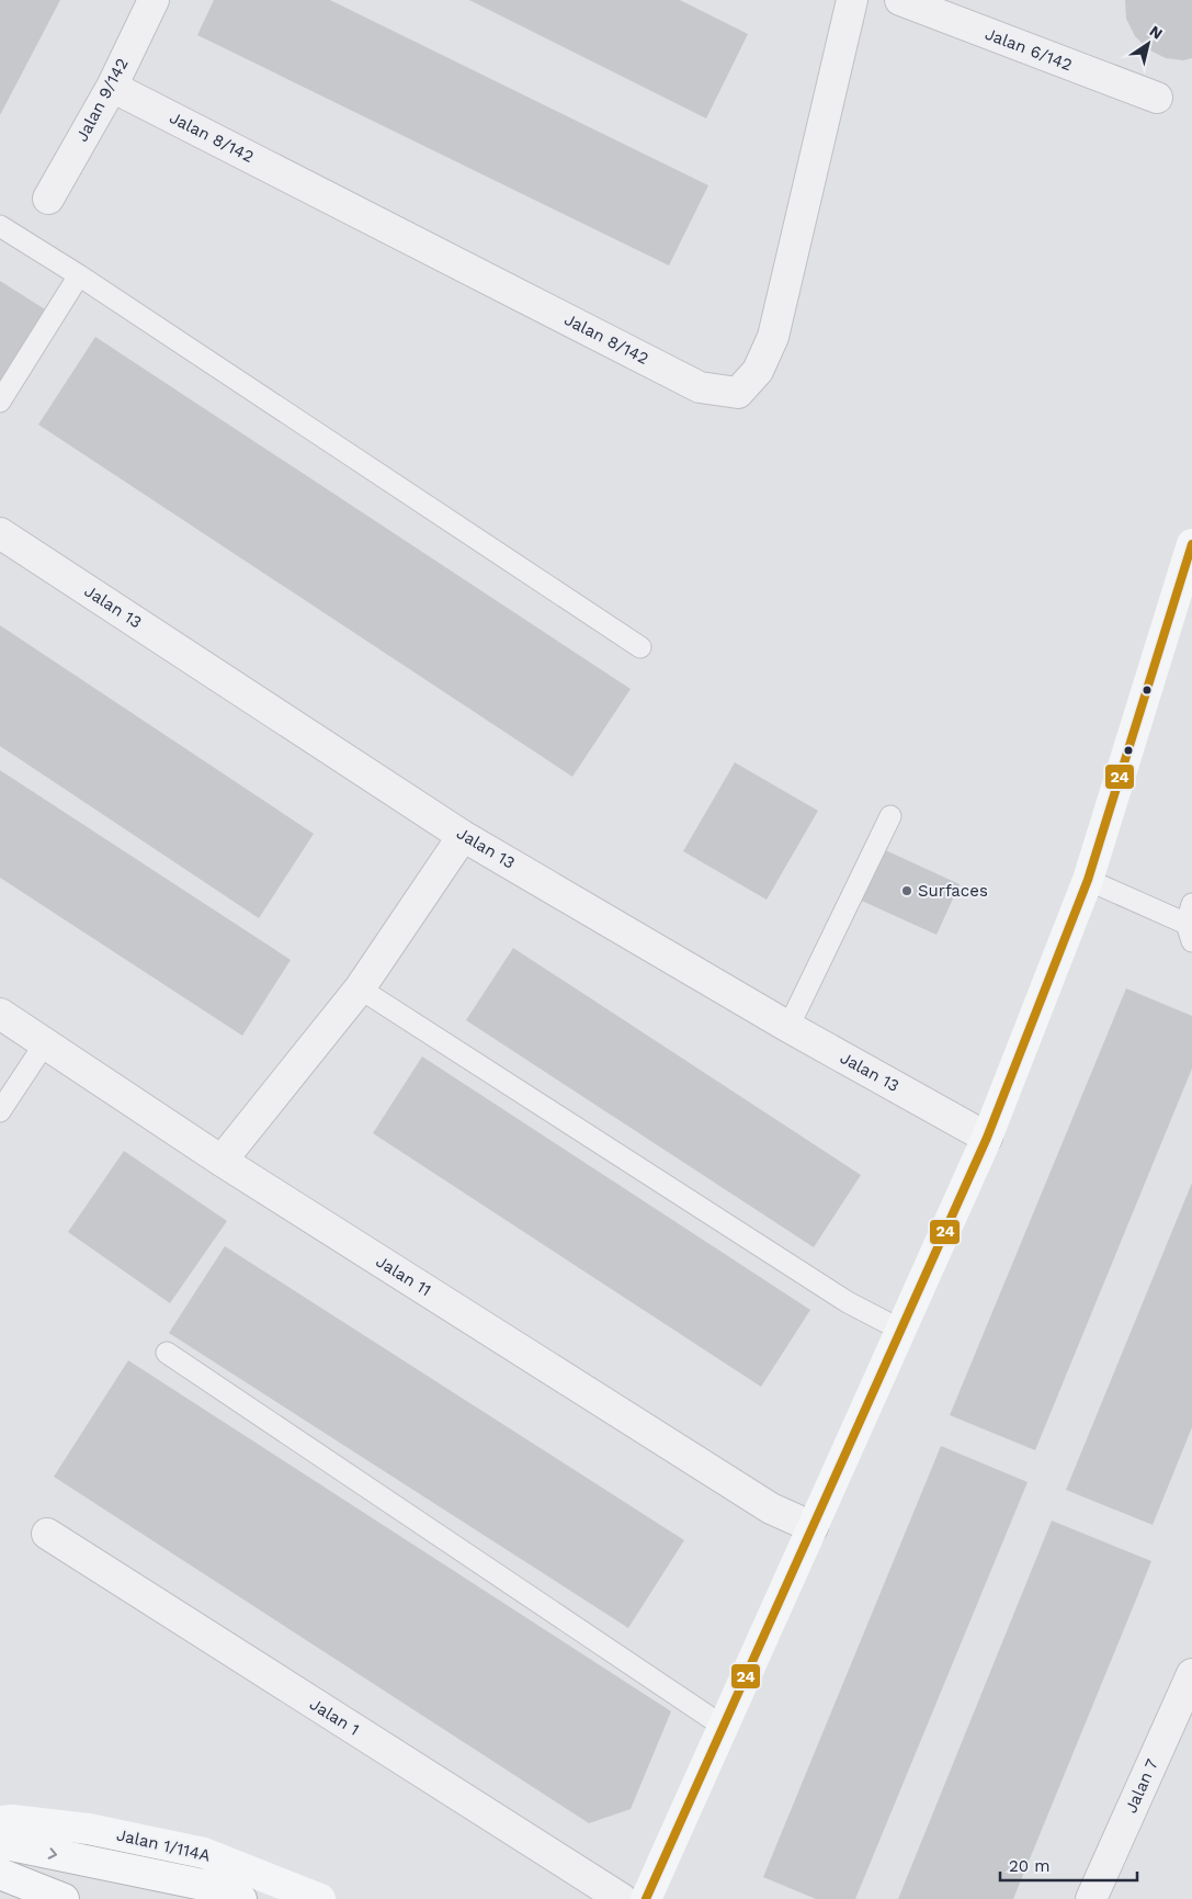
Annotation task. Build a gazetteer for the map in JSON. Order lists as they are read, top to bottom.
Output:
{
  "streets": {
    "main road": ["Jalan 1/114A"],
    "street": [
      "Jalan 6/142",
      "Jalan 9/142",
      "Jalan 8/142",
      "Jalan 13",
      "Jalan 11",
      "Jalan 1",
      "Jalan 7"
    ]
  },
  "crossings": [
    ["Jalan 9/142", "Jalan 8/142"]
  ],
  "places": ["Surfaces"],
  "lines": ["transit line 24"],
  "scale_bar": "20 m",
  "north": "top right"
}
